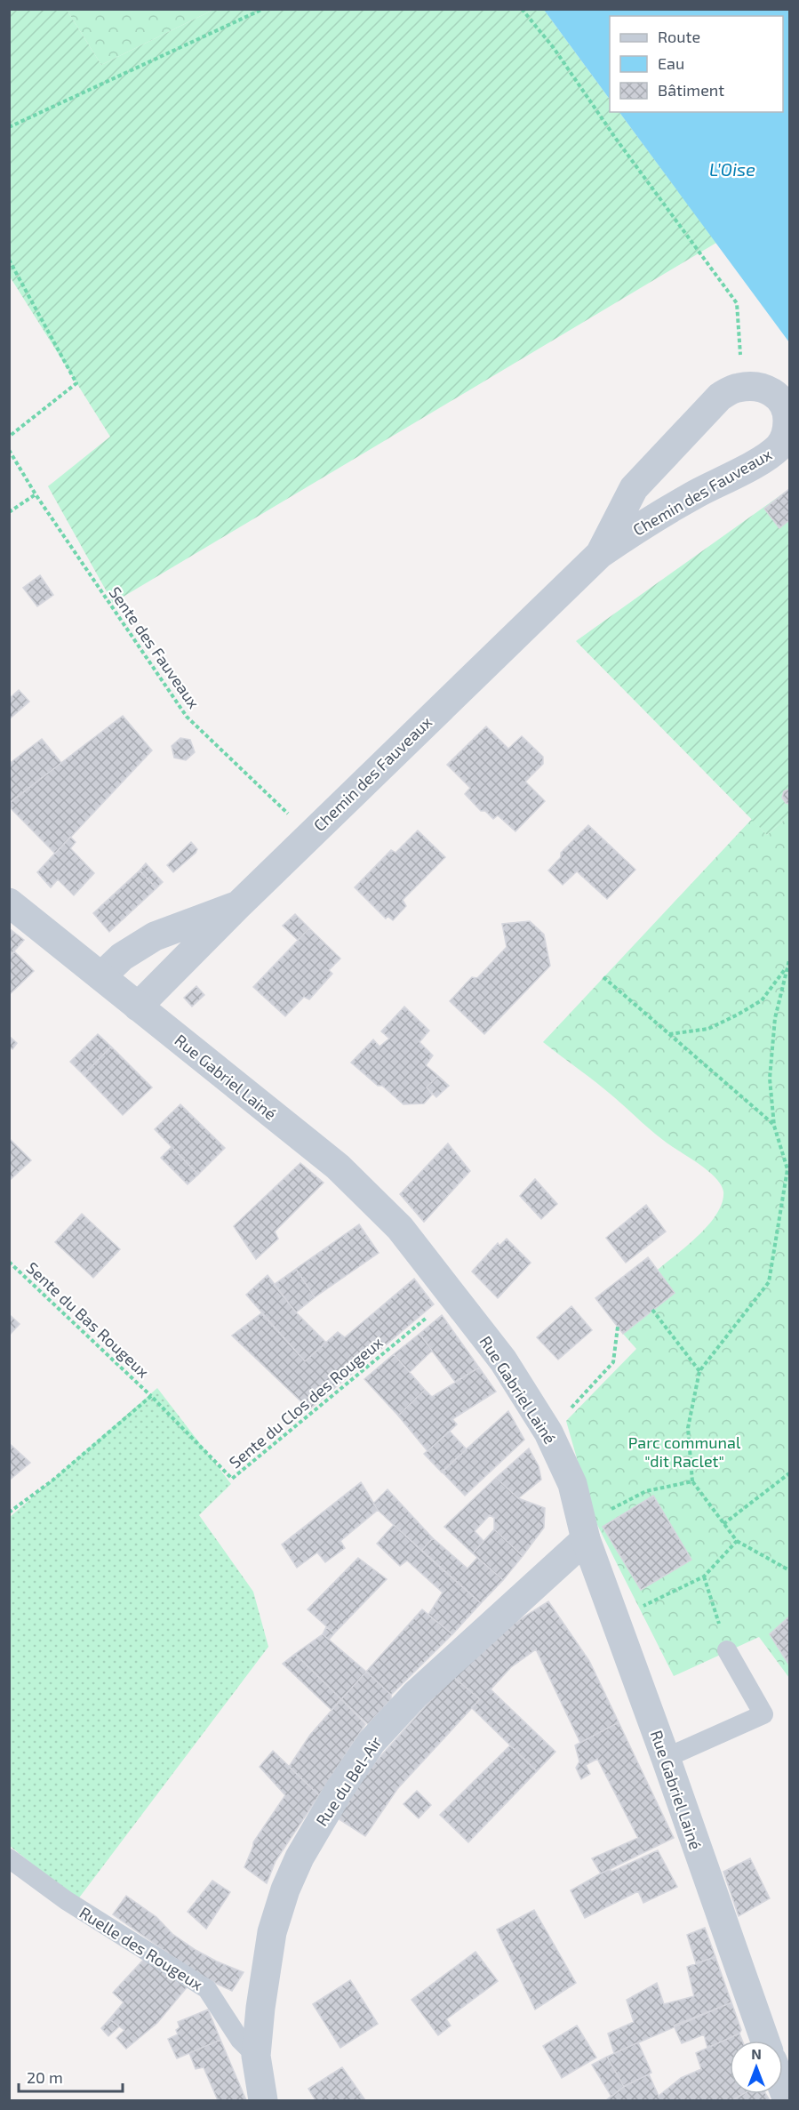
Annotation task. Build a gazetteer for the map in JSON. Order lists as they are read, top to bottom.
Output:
{
  "streets": {
    "street": ["Chemin des Fauveaux", "Rue Gabriel Lainé", "Rue du Bel-Air"],
    "lane": ["Ruelle des Rougeux"],
    "path": ["Sente des Fauveaux", "Sente du Bas Rougeux", "Sente du Clos des Rougeux"]
  },
  "crossings": [
    ["Chemin des Fauveaux", "Sente des Fauveaux"],
    ["Chemin des Fauveaux", "Rue Gabriel Lainé"],
    ["Rue Gabriel Lainé", "Sente du Clos des Rougeux"],
    ["Rue Gabriel Lainé", "Rue du Bel-Air"],
    ["Sente du Bas Rougeux", "Sente du Clos des Rougeux"],
    ["Rue du Bel-Air", "Ruelle des Rougeux"]
  ],
  "water": ["L’Oise"],
  "parks": ["Parc communal \"dit Raclet\""],
  "legend": ["Route", "Eau", "Bâtiment"],
  "scale_bar": "20 m",
  "north": "top"
}
